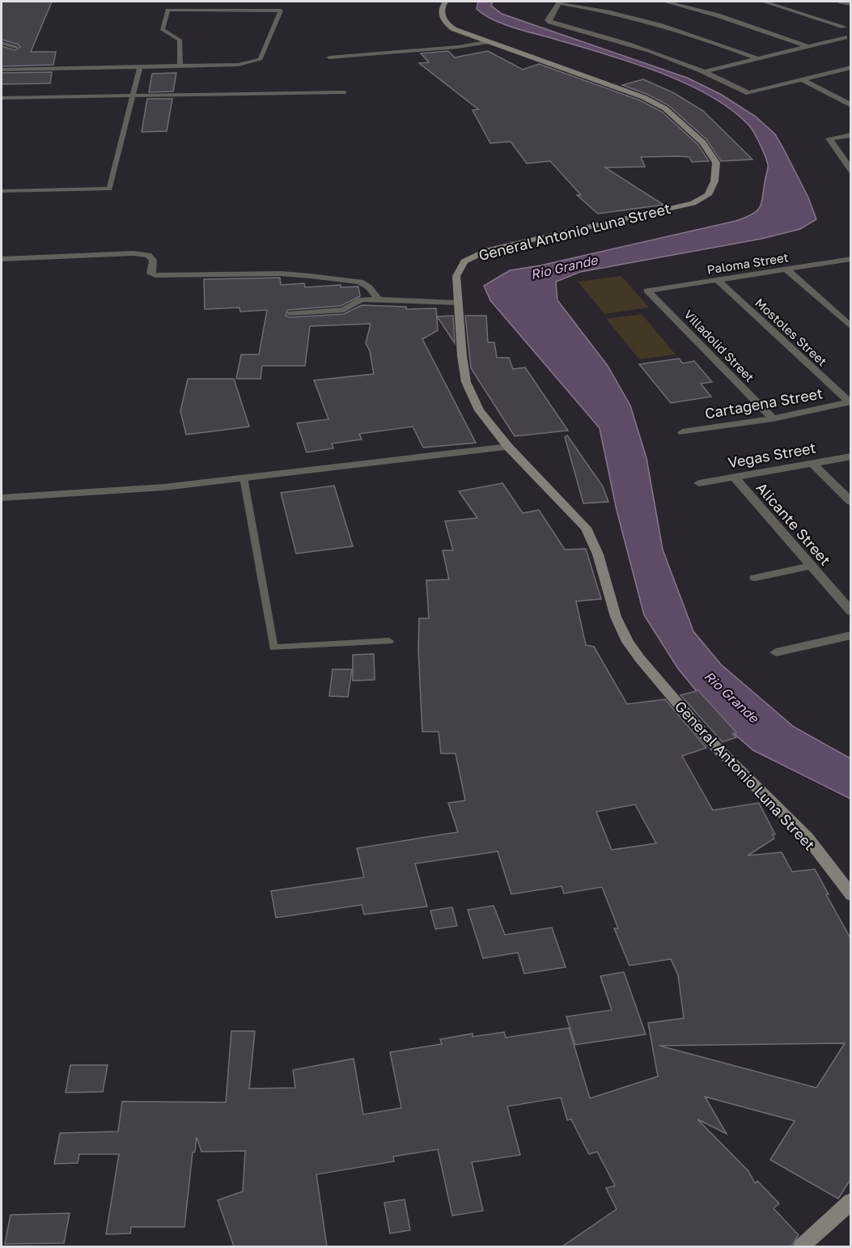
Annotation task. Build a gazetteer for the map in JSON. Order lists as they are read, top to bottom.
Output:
{
  "streets": {
    "main road": ["General Antonio Luna Street"],
    "street": [
      "Paloma Street",
      "Mostoles Street",
      "Villadolid Street",
      "Cartagena Street",
      "Vegas Street",
      "Alicante Street"
    ]
  },
  "crossings": [
    ["Paloma Street", "Mostoles Street"],
    ["Paloma Street", "Villadolid Street"],
    ["Mostoles Street", "Cartagena Street"],
    ["Villadolid Street", "Cartagena Street"],
    ["Vegas Street", "Alicante Street"]
  ],
  "water": ["Rio Grande"]
}
